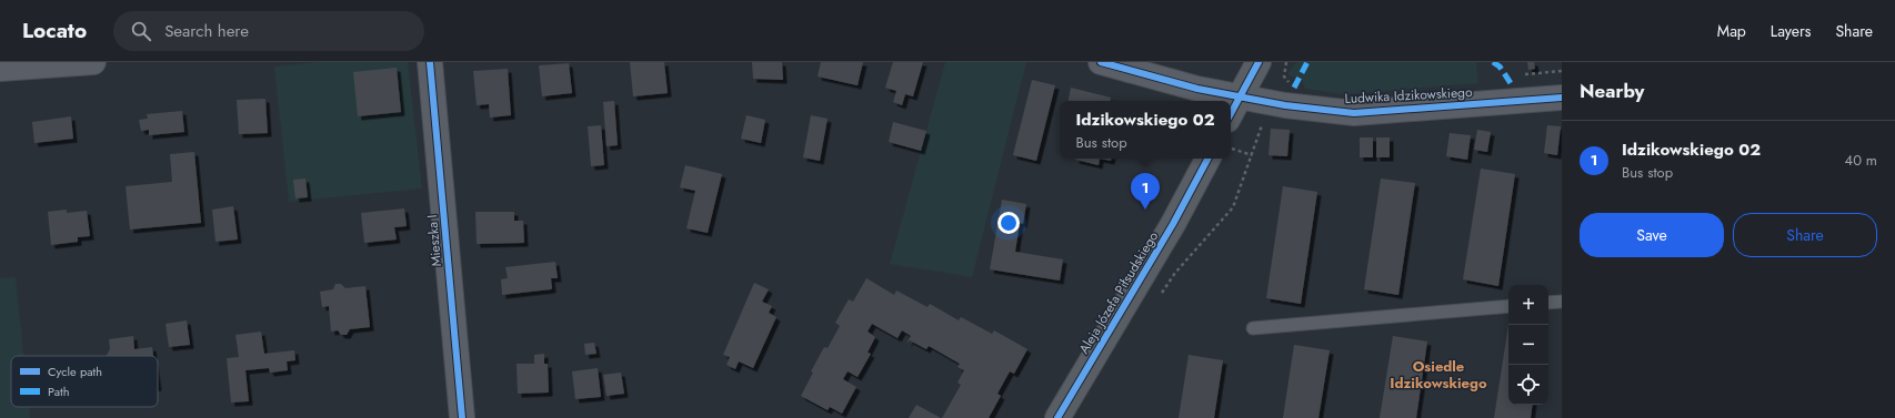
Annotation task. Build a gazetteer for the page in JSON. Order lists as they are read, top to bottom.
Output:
{
  "streets": {
    "main road": ["Aleja Józefa Piłsudskiego"],
    "street": ["Ludwika Idzikowskiego", "Mieszka I"]
  },
  "districts": ["Osiedle Idzikowskiego"],
  "legend": ["Cycle path", "Path"],
  "page": {
    "header": "Locato",
    "search": "Search here",
    "nav": ["Map", "Layers", "Share"],
    "heading": "Nearby",
    "popup": ["Idzikowskiego 02", "Bus stop"],
    "list": [
      {
        "mark": "1",
        "name": "Idzikowskiego 02",
        "note": "Bus stop",
        "value": "40 m"
      }
    ],
    "pins": "1",
    "buttons": ["Save", "Share"],
    "map_buttons": ["+", "−"]
  }
}
